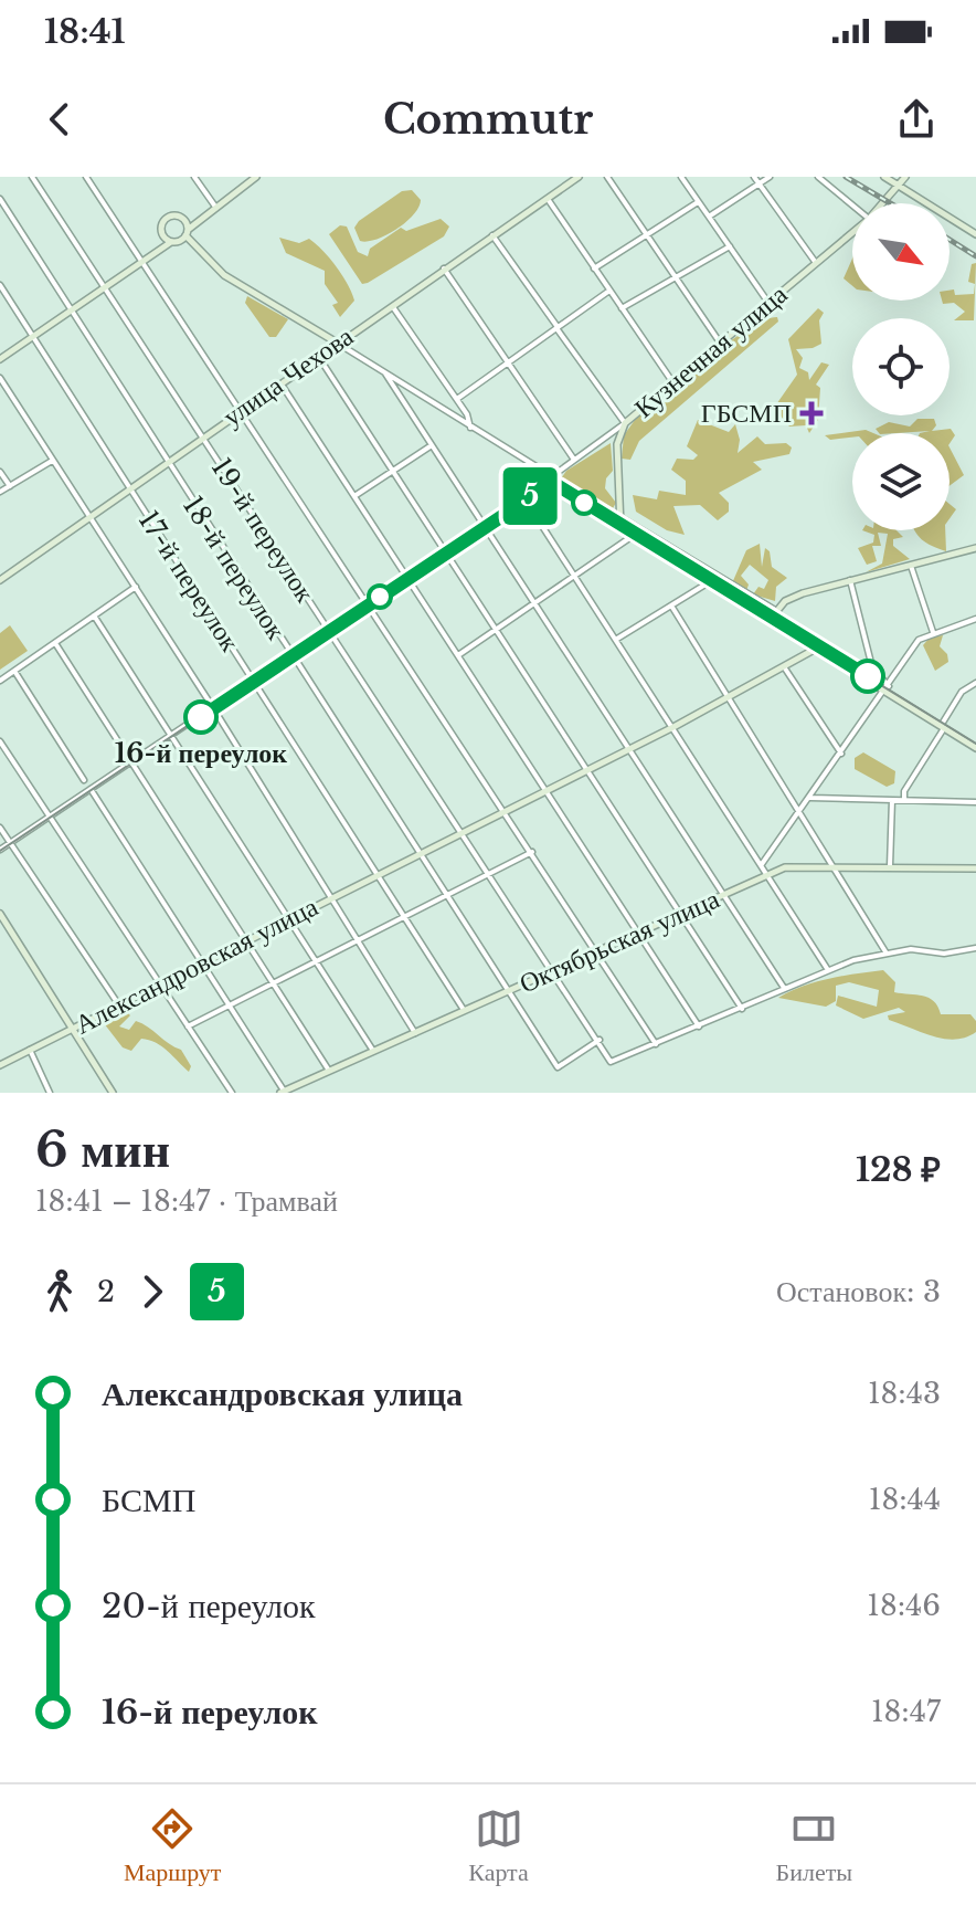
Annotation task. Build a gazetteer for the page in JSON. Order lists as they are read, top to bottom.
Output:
{
  "streets": {
    "street": [
      "Кузнечная улица",
      "улица Чехова",
      "19-й переулок",
      "18-й переулок",
      "17-й переулок",
      "Октябрьская улица",
      "Александровская улица"
    ]
  },
  "crossings": [
    ["улица Чехова", "19-й переулок"],
    ["улица Чехова", "18-й переулок"],
    ["улица Чехова", "17-й переулок"],
    ["19-й переулок", "18-й переулок"],
    ["19-й переулок", "Октябрьская улица"],
    ["19-й переулок", "Александровская улица"],
    ["18-й переулок", "Октябрьская улица"],
    ["18-й переулок", "Александровская улица"],
    ["17-й переулок", "Октябрьская улица"],
    ["17-й переулок", "Александровская улица"]
  ],
  "places": {
    "health": ["ГБСМП"],
    "other": ["16-й переулок"]
  },
  "lines": ["tram line 5"],
  "north": "bottom right",
  "page": {
    "status": "18:41",
    "header": "Commutr",
    "on_map": "5",
    "heading": ["6 мин", "18:41 – 18:47 · Трамвай", "128 ₽"],
    "legs": ["2", "5", "Остановок: 3"],
    "list": [
      {
        "name": "Александровская улица",
        "value": "18:43"
      },
      {
        "name": "БСМП",
        "value": "18:44"
      },
      {
        "name": "20-й переулок",
        "value": "18:46"
      },
      {
        "name": "16-й переулок",
        "value": "18:47"
      }
    ],
    "tabs": ["Маршрут", "Карта", "Билеты"]
  }
}
